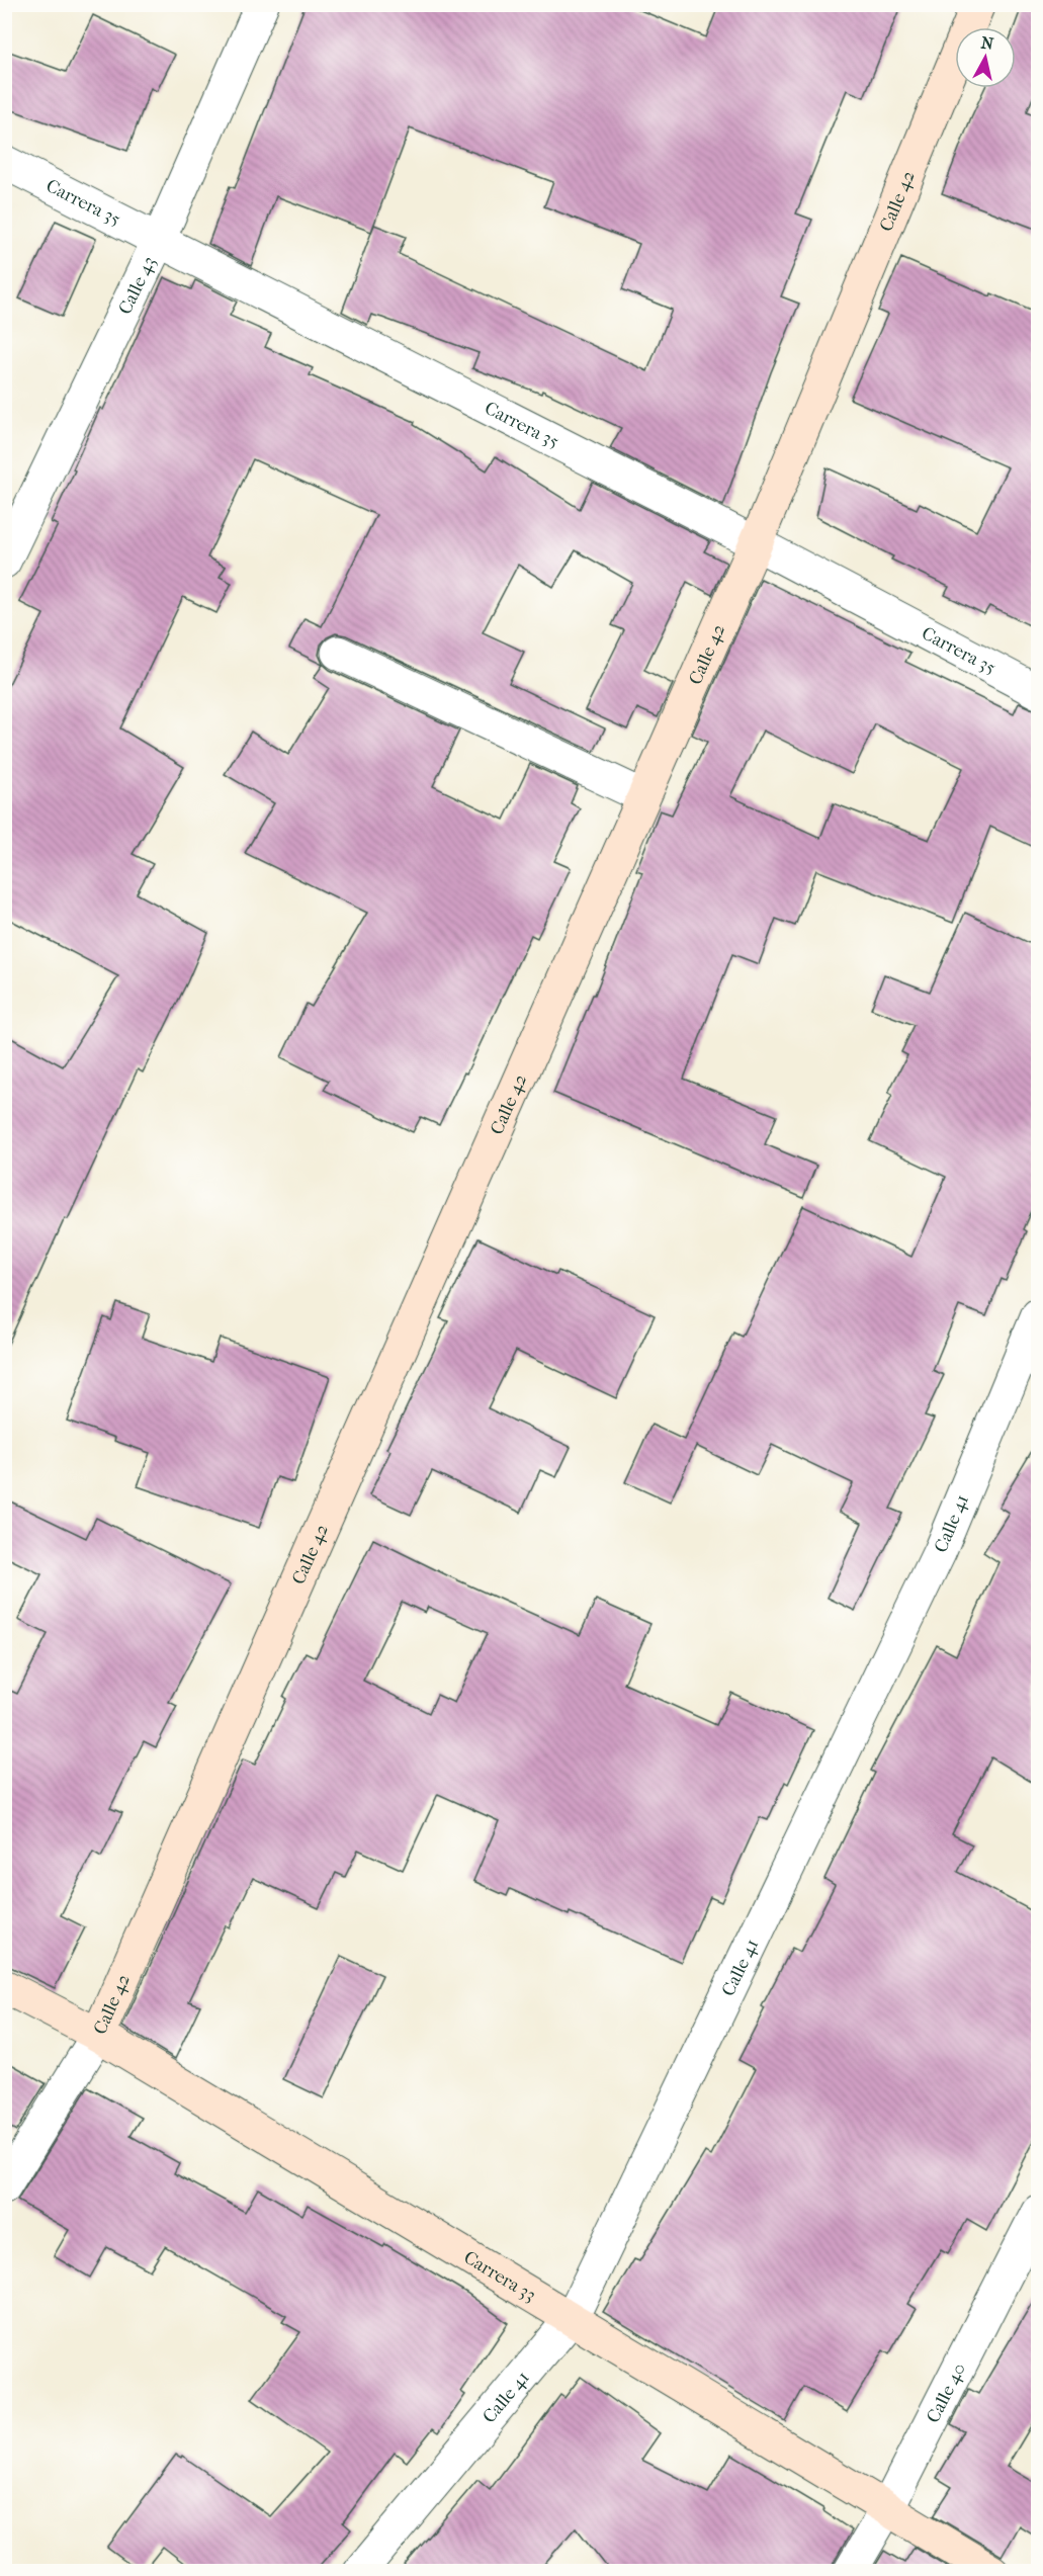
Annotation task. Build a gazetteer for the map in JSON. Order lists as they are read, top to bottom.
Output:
{
  "streets": {
    "street": [
      "Calle 42",
      "Carrera 35",
      "Calle 43",
      "Calle 41",
      "Carrera 33",
      "Calle 40"
    ]
  },
  "crossings": [
    ["Calle 42", "Carrera 35"],
    ["Calle 42", "Carrera 33"],
    ["Carrera 35", "Calle 43"],
    ["Calle 41", "Carrera 33"],
    ["Carrera 33", "Calle 40"]
  ],
  "north": "top"
}
